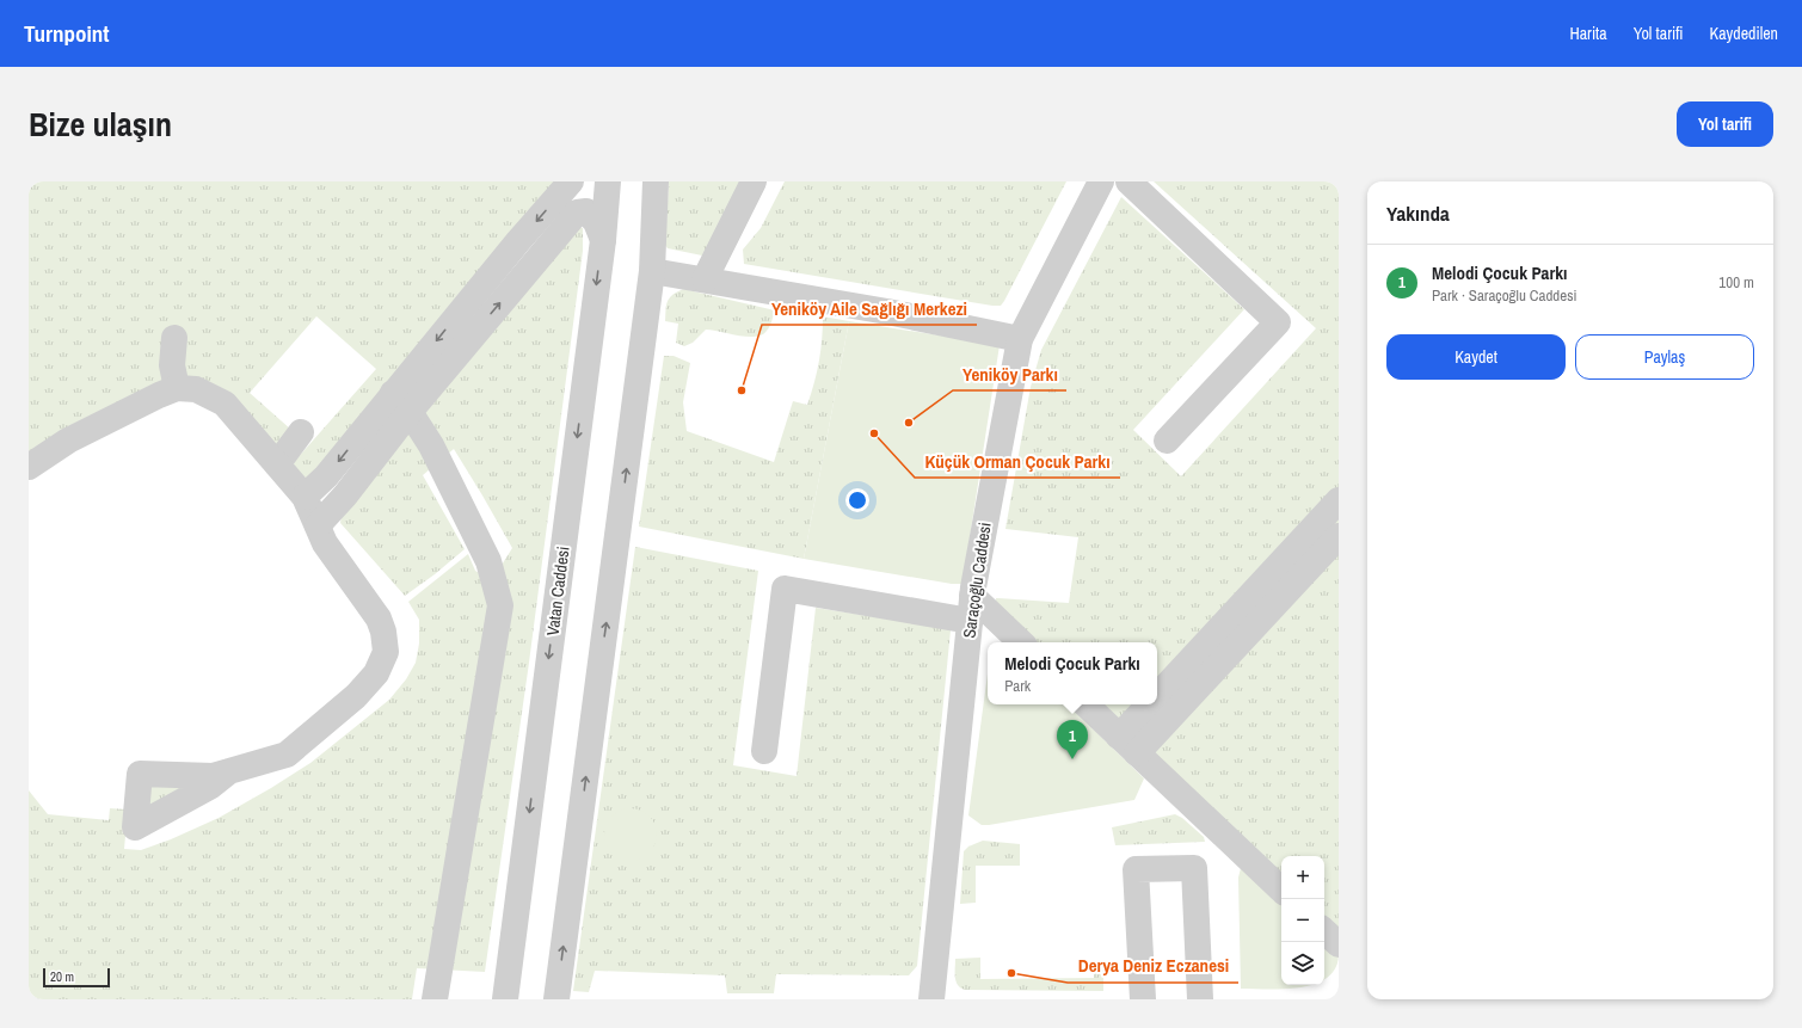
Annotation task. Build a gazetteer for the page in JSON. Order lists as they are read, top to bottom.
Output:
{
  "streets": {
    "street": ["Saraçoğlu Caddesi", "Vatan Caddesi"]
  },
  "places": [
    "Yeniköy Aile Sağlığı Merkezi",
    "Yeniköy Parkı",
    "Küçük Orman Çocuk Parkı",
    "Derya Deniz Eczanesi"
  ],
  "scale_bar": "20 m",
  "page": {
    "header": "Turnpoint",
    "nav": ["Harita", "Yol tarifi", "Kaydedilen"],
    "title": "Bize ulaşın",
    "buttons": [
      "Yol tarifi",
      ["Kaydet", "Paylaş"]
    ],
    "heading": "Yakında",
    "list": [
      {
        "mark": "1",
        "name": "Melodi Çocuk Parkı",
        "note": "Park · Saraçoğlu Caddesi",
        "value": "100 m"
      }
    ],
    "popup": ["Melodi Çocuk Parkı", "Park"],
    "pins": "1",
    "map_buttons": ["+", "−"],
    "scale": "20 m"
  }
}
